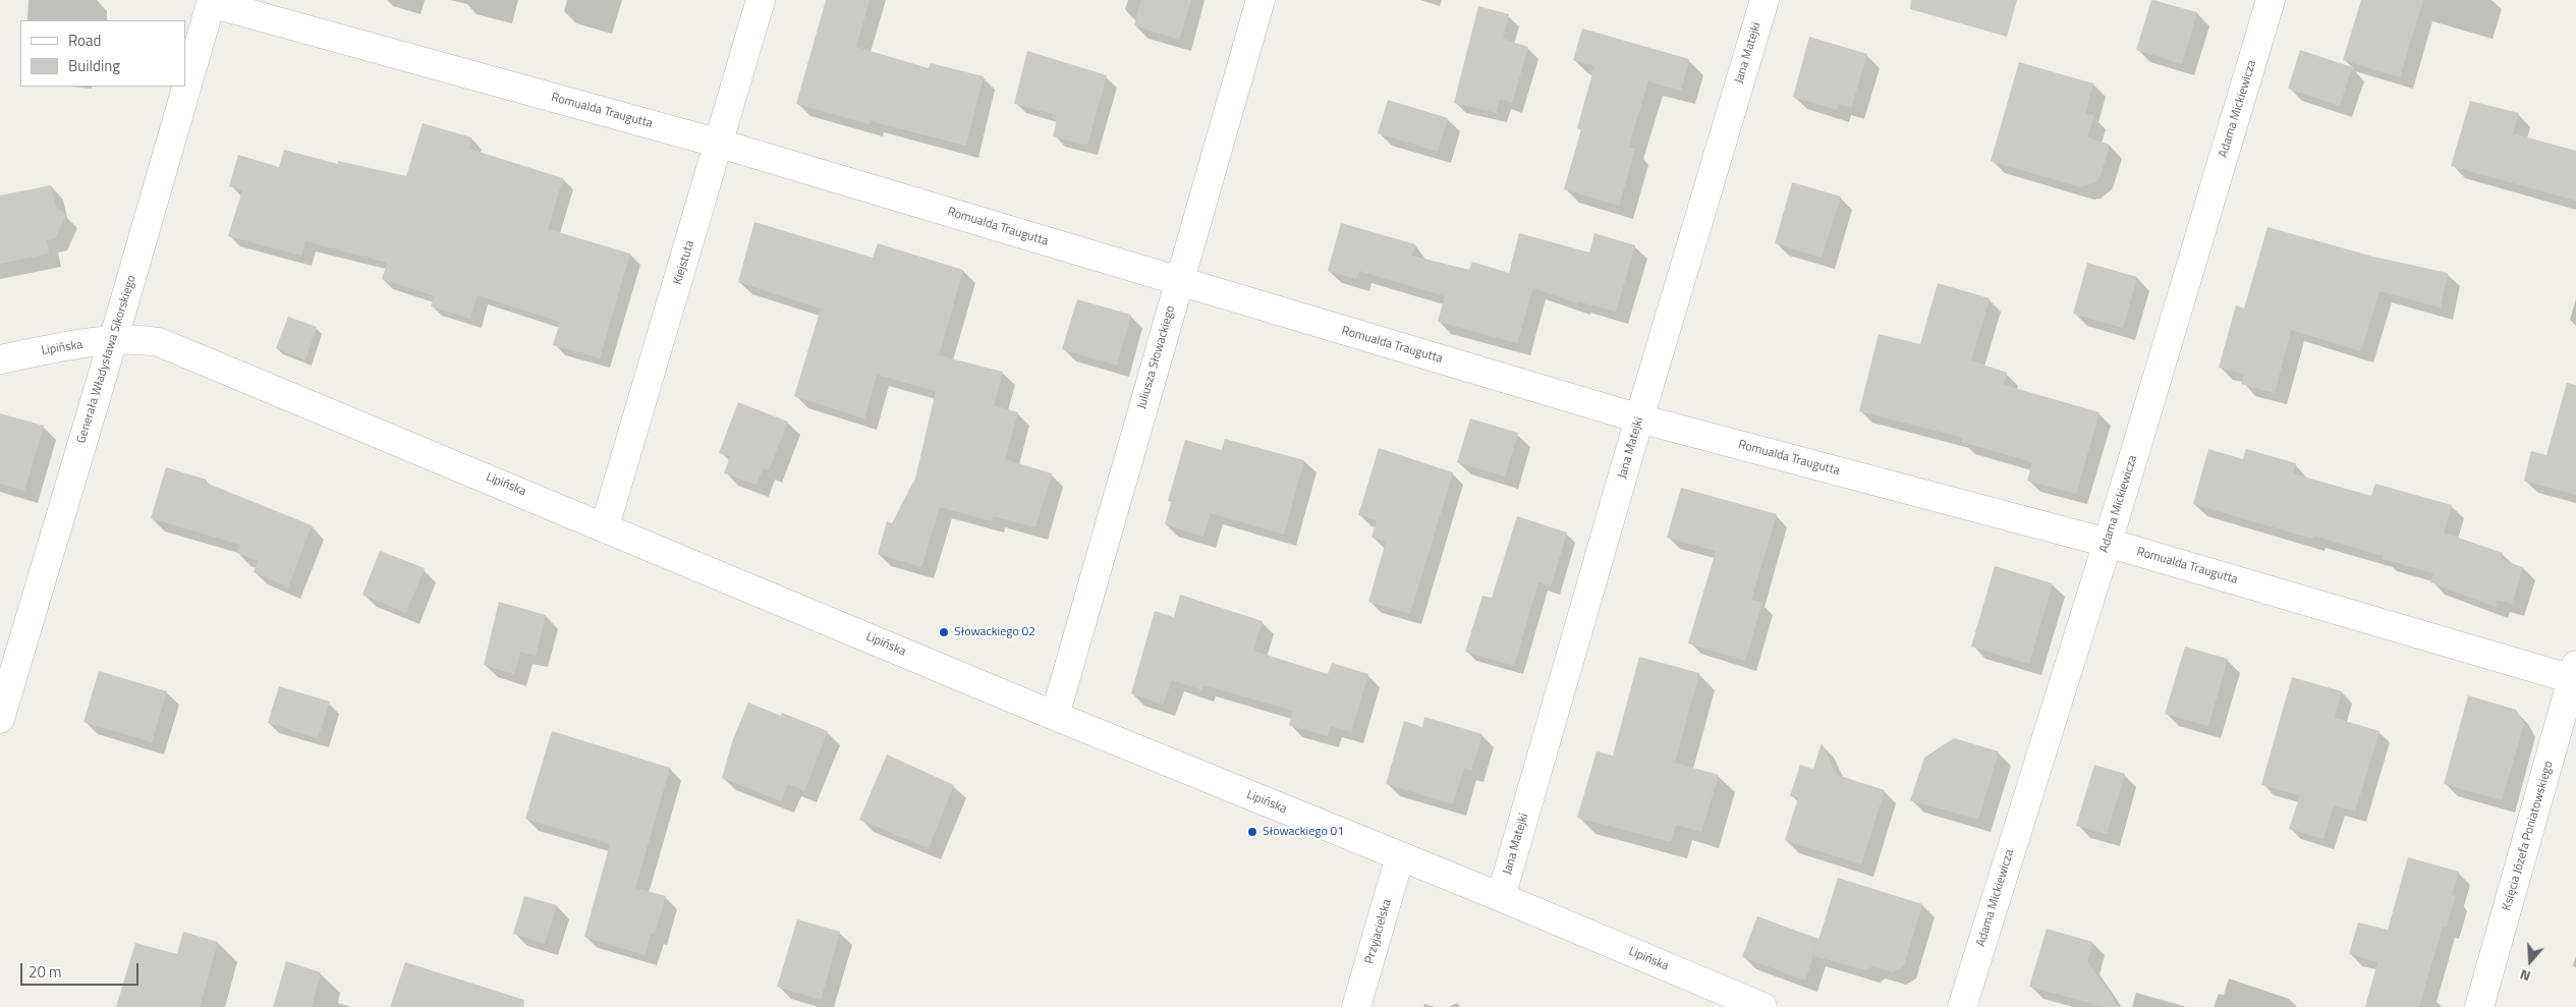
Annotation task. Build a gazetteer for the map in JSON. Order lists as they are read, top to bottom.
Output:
{
  "streets": {
    "street": [
      "Jana Matejki",
      "Adama Mickiewicza",
      "Romualda Traugutta",
      "Kiejstuta",
      "Lipińska",
      "Juliusza Słowackiego",
      "Generała Władysława Sikorskiego",
      "Księcia Józefa Poniatowskiego",
      "Przyjacielska"
    ]
  },
  "crossings": [
    ["Jana Matejki", "Romualda Traugutta"],
    ["Jana Matejki", "Lipińska"],
    ["Adama Mickiewicza", "Romualda Traugutta"],
    ["Romualda Traugutta", "Kiejstuta"],
    ["Romualda Traugutta", "Juliusza Słowackiego"],
    ["Romualda Traugutta", "Generała Władysława Sikorskiego"],
    ["Romualda Traugutta", "Księcia Józefa Poniatowskiego"],
    ["Kiejstuta", "Lipińska"],
    ["Lipińska", "Juliusza Słowackiego"],
    ["Lipińska", "Generała Władysława Sikorskiego"],
    ["Lipińska", "Przyjacielska"]
  ],
  "places": ["Słowackiego 02", "Słowackiego 01"],
  "legend": ["Road", "Building"],
  "scale_bar": "20 m",
  "north": "bottom"
}
